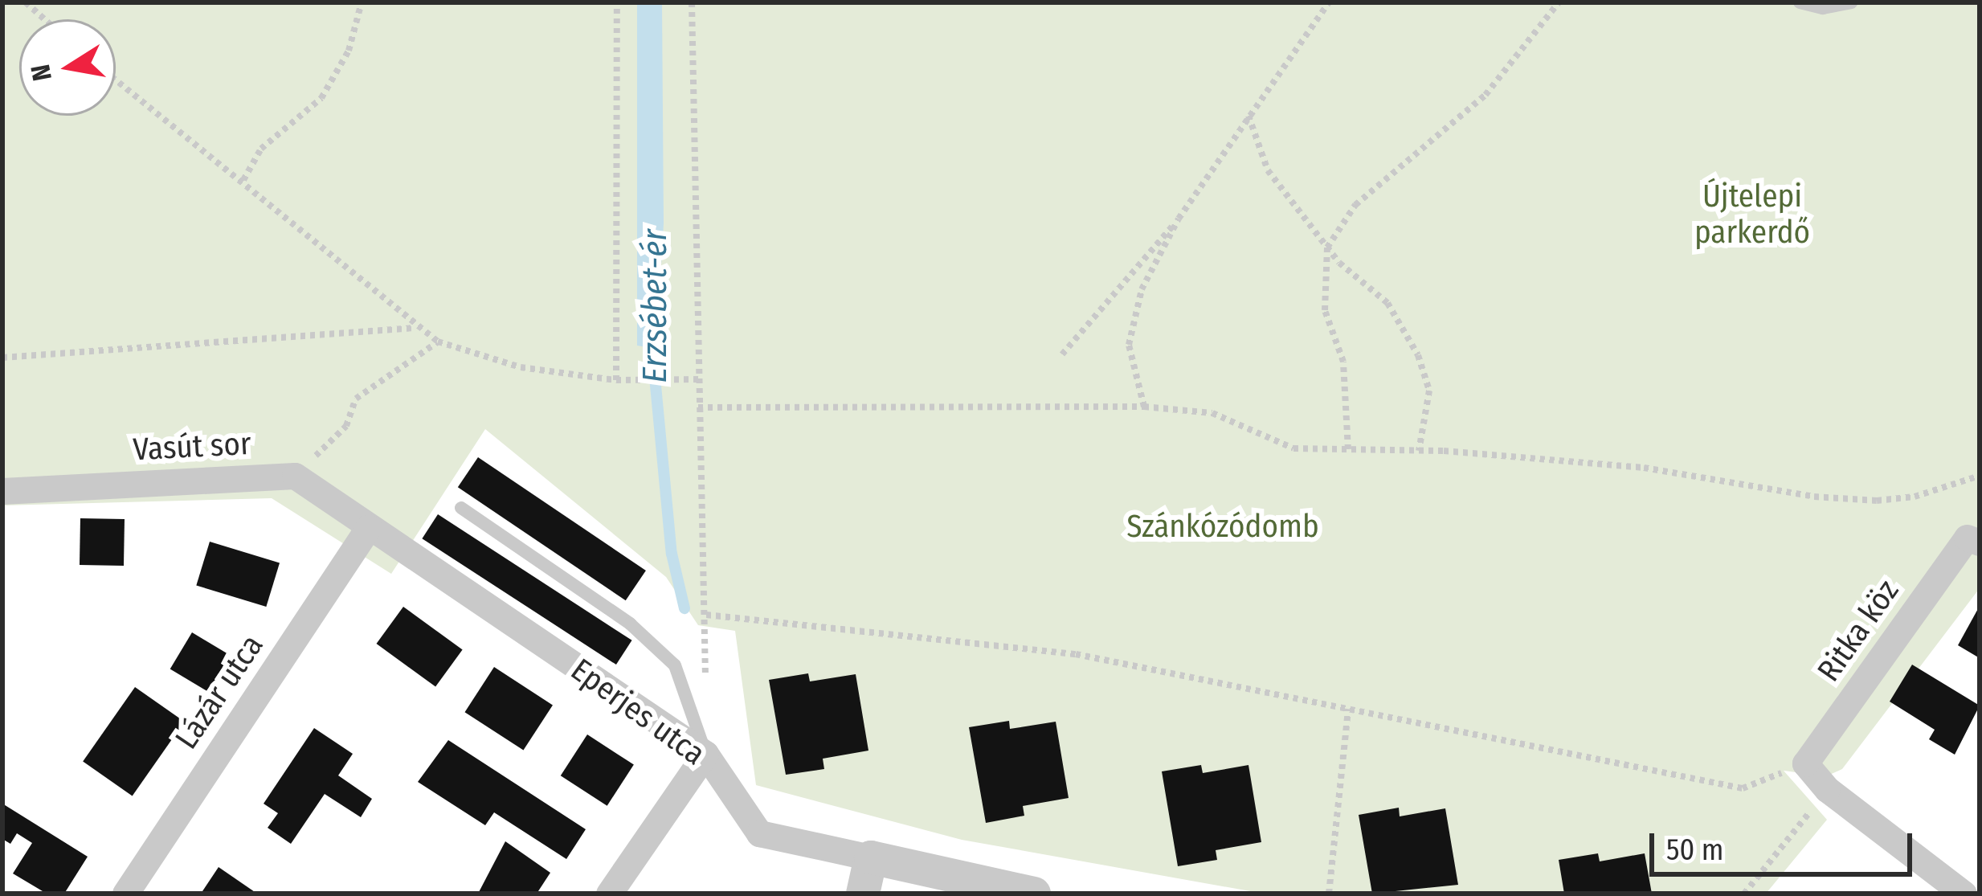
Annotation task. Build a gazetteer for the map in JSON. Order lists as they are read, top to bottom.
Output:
{
  "streets": {
    "street": [
      "Vasút sor",
      "Ritka köz",
      "Lázár utca",
      "Eperjes utca"
    ]
  },
  "crossings": [
    ["Vasút sor", "Lázár utca"],
    ["Vasút sor", "Eperjes utca"],
    ["Lázár utca", "Eperjes utca"]
  ],
  "water": ["Erzsébet-ér"],
  "parks": ["Újtelepi parkerdő", "Szánkózódomb"],
  "scale_bar": "50 m",
  "north": "left"
}
